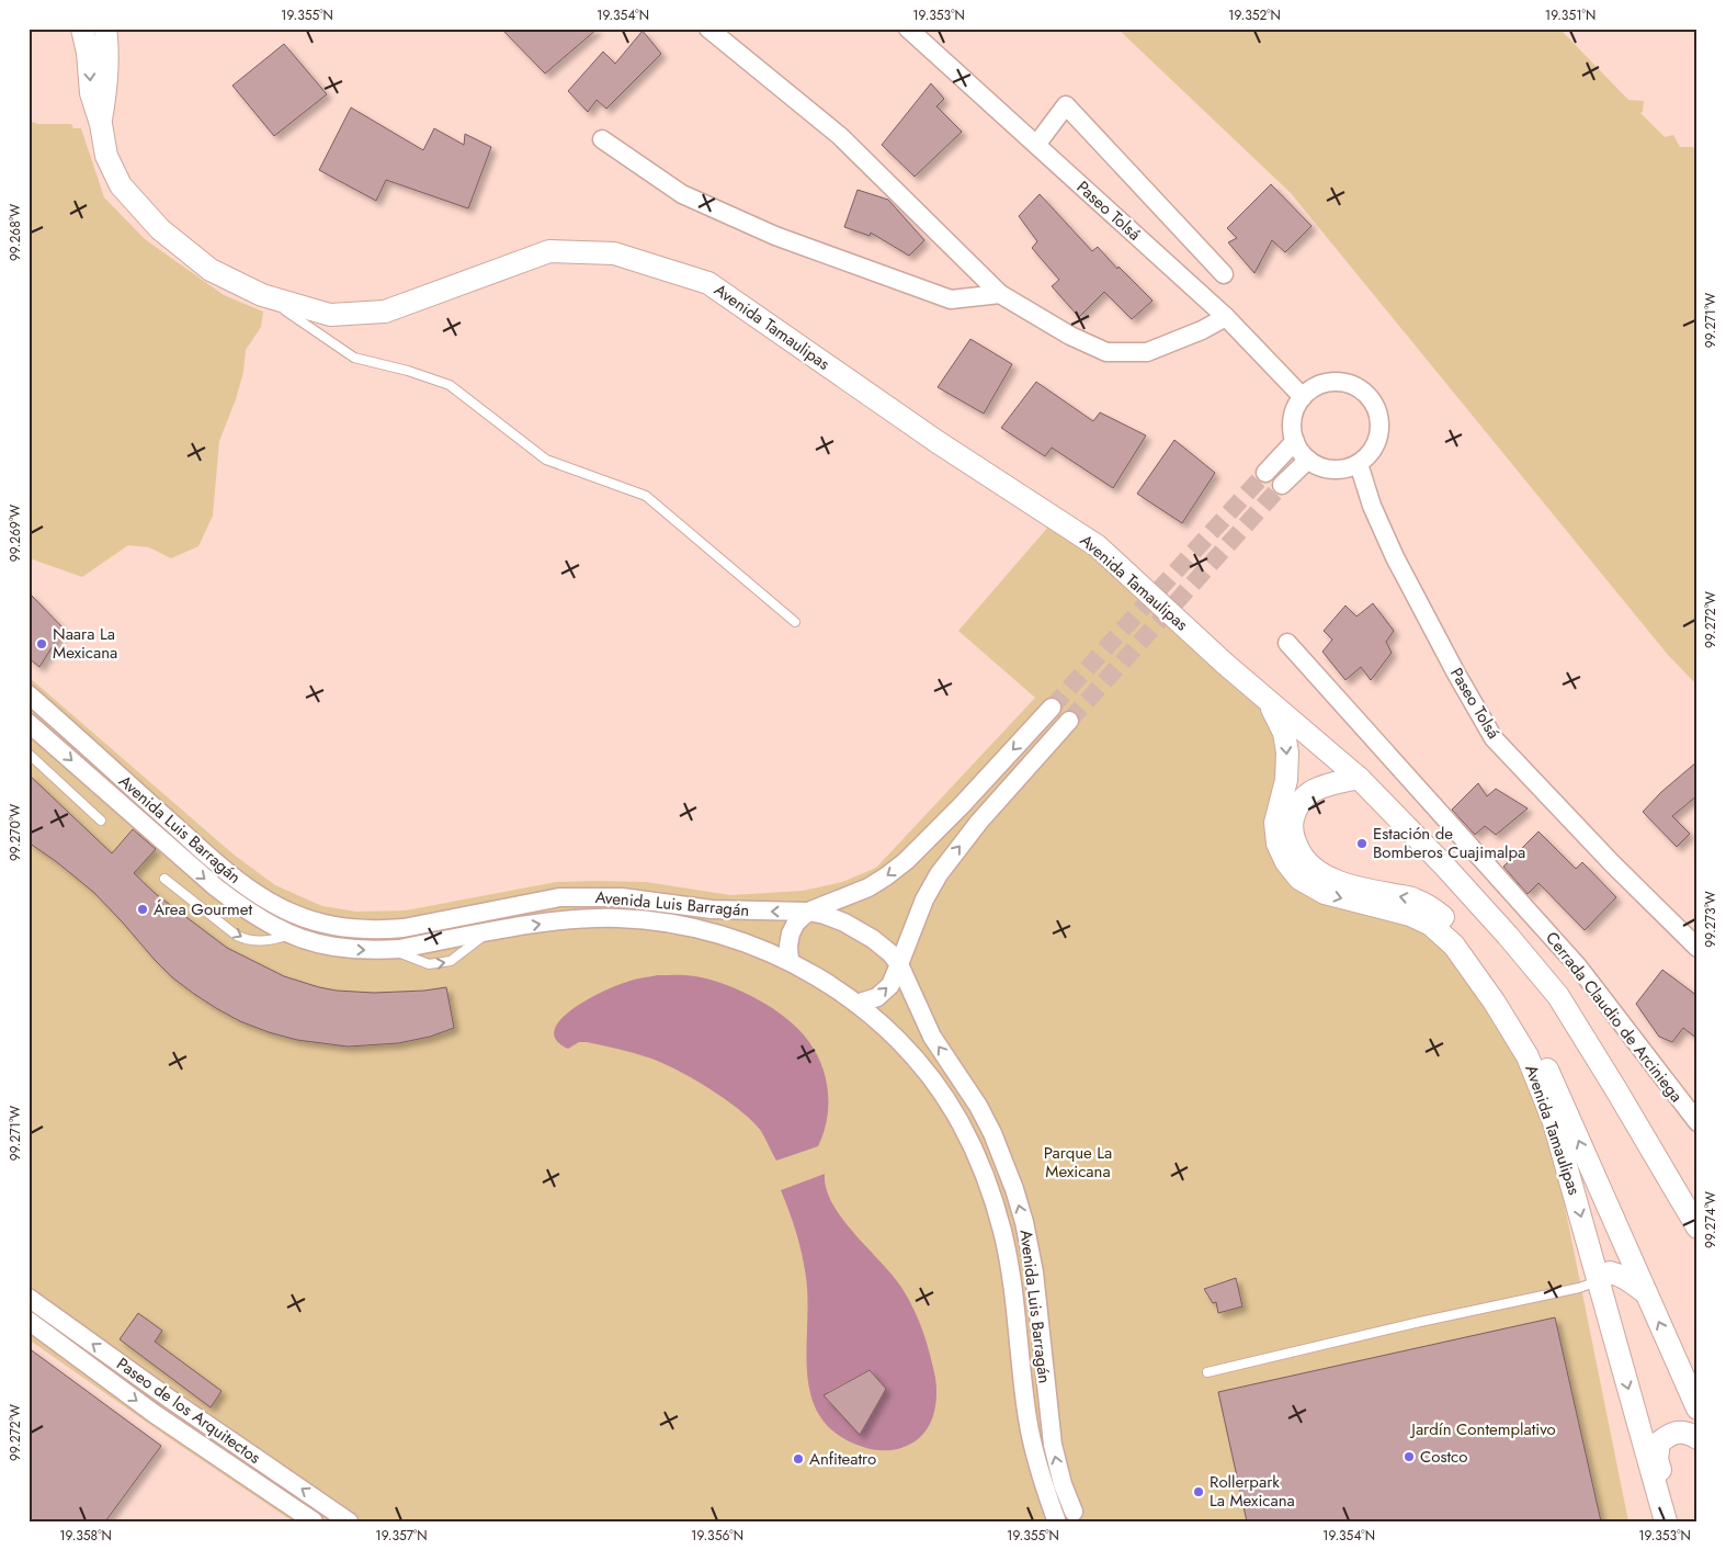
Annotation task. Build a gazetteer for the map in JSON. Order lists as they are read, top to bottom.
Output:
{
  "streets": {
    "street": [
      "Paseo Tolsá",
      "Avenida Tamaulipas",
      "Avenida Luis Barragán",
      "Cerrada Claudio de Arciniega",
      "Paseo de los Arquitectos"
    ]
  },
  "parks": ["Parque La Mexicana", "Jardín Contemplativo"],
  "places": [
    "Naara La Mexicana",
    "Estación de Bomberos Cuajimalpa",
    "Área Gourmet",
    "Costco",
    "Anfiteatro",
    "Rollerpark La Mexicana"
  ],
  "coordinates": [
    "19.355°N",
    "19.354°N",
    "19.353°N",
    "19.352°N",
    "19.351°N",
    "99.268°W",
    "99.271°W",
    "99.269°W",
    "99.272°W",
    "99.270°W",
    "99.273°W",
    "99.274°W",
    "19.358°N",
    "19.357°N",
    "19.356°N"
  ]
}
